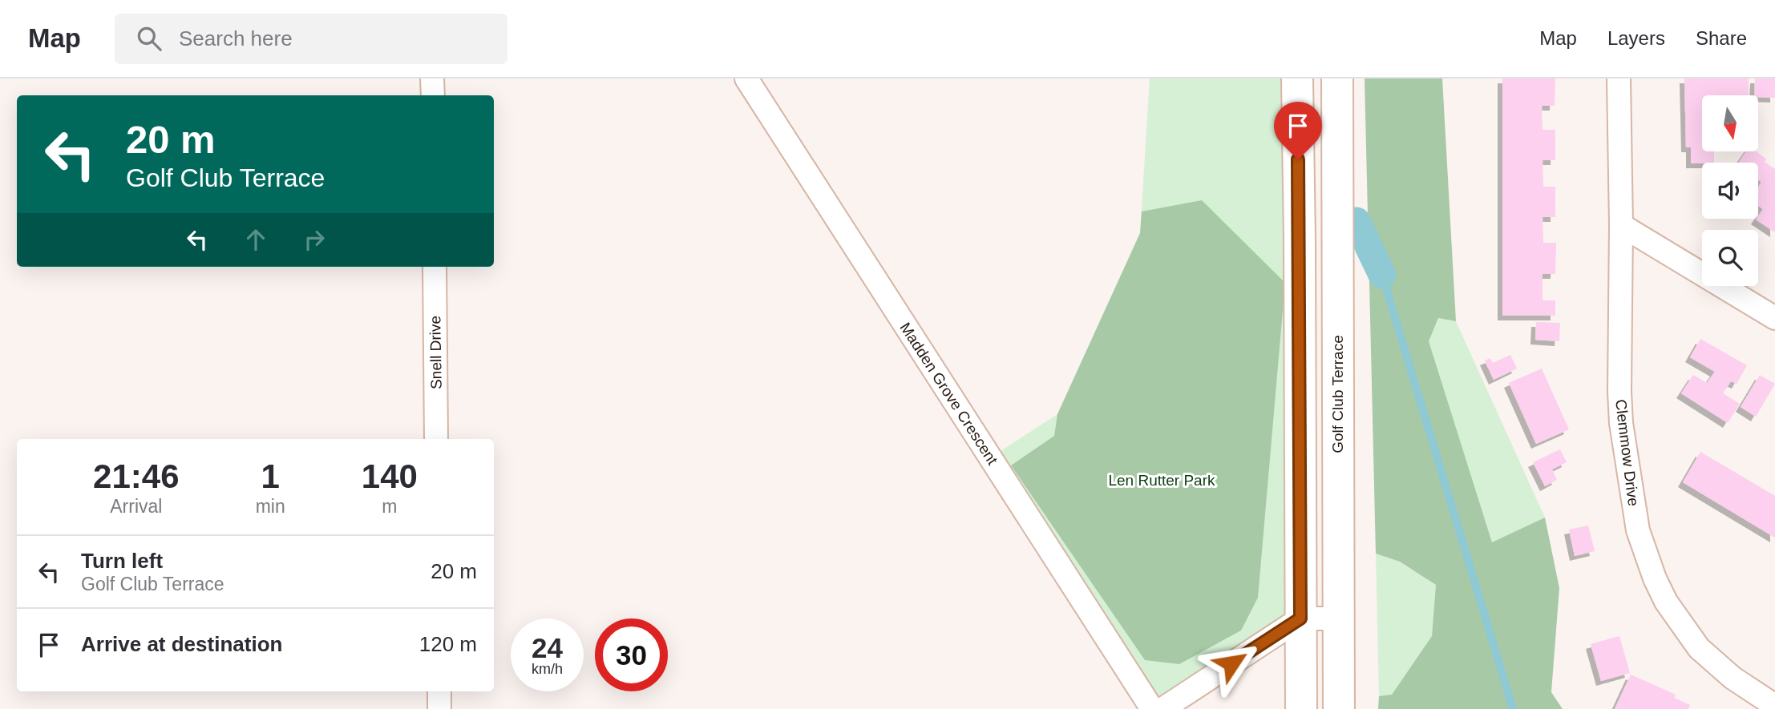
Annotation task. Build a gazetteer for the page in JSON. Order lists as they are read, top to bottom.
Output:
{
  "streets": {
    "street": [
      "Snell Drive",
      "Madden Grove Crescent",
      "Golf Club Terrace",
      "Clemmow Drive"
    ]
  },
  "parks": ["Len Rutter Park"],
  "north": "bottom",
  "page": {
    "header": "Map",
    "search": "Search here",
    "nav": ["Map", "Layers", "Share"],
    "turn": ["20 m", "Golf Club Terrace"],
    "eta": [
      "21:46",
      "Arrival",
      "1",
      "min",
      "140",
      "m"
    ],
    "list": [
      {
        "name": "Turn left",
        "note": "Golf Club Terrace",
        "value": "20 m"
      },
      {
        "name": "Arrive at destination",
        "value": "120 m"
      }
    ],
    "speed": "24 km/h",
    "limit": "30"
  }
}
